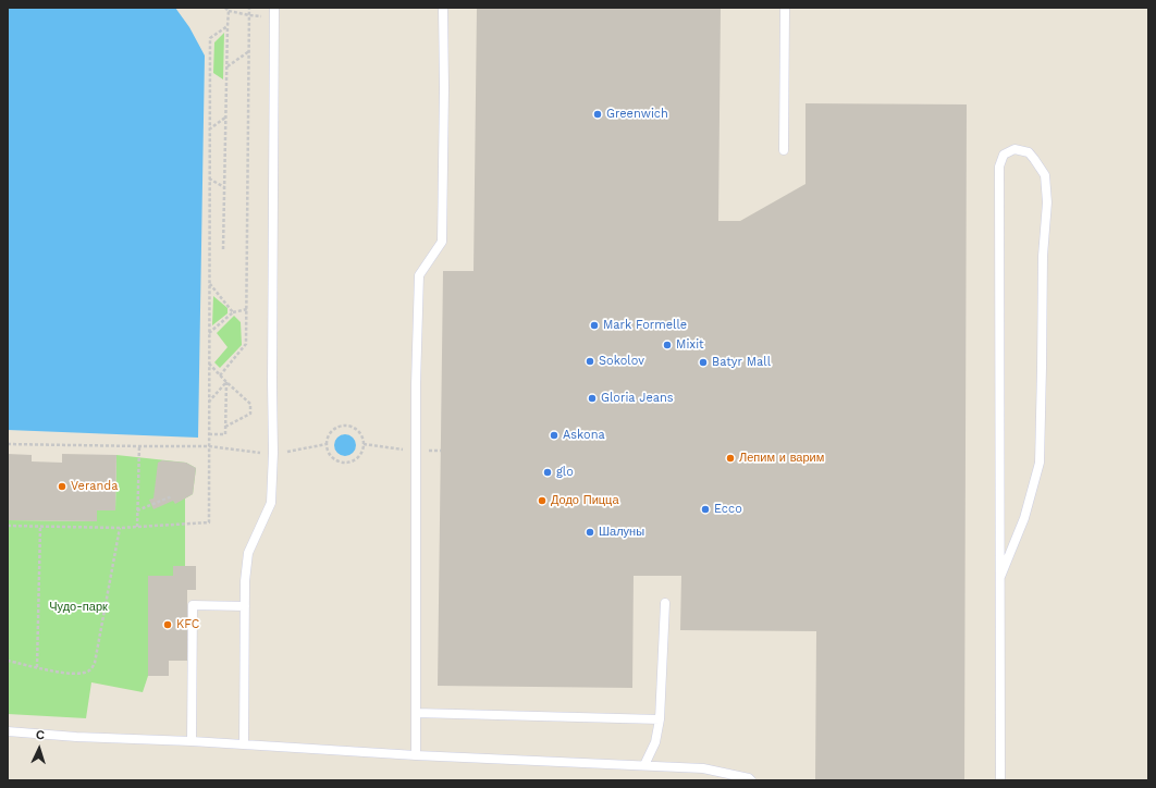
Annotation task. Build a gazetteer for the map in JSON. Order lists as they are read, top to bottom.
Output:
{
  "parks": ["Чудо-парк"],
  "places": [
    "Greenwich",
    "Mark Formelle",
    "Mixit",
    "Sokolov",
    "Batyr Mall",
    "Gloria Jeans",
    "Askona",
    "Лепим и варим",
    "glo",
    "Veranda",
    "Додо Пицца",
    "Ecco",
    "Шалуны",
    "KFC"
  ],
  "north": "top"
}
